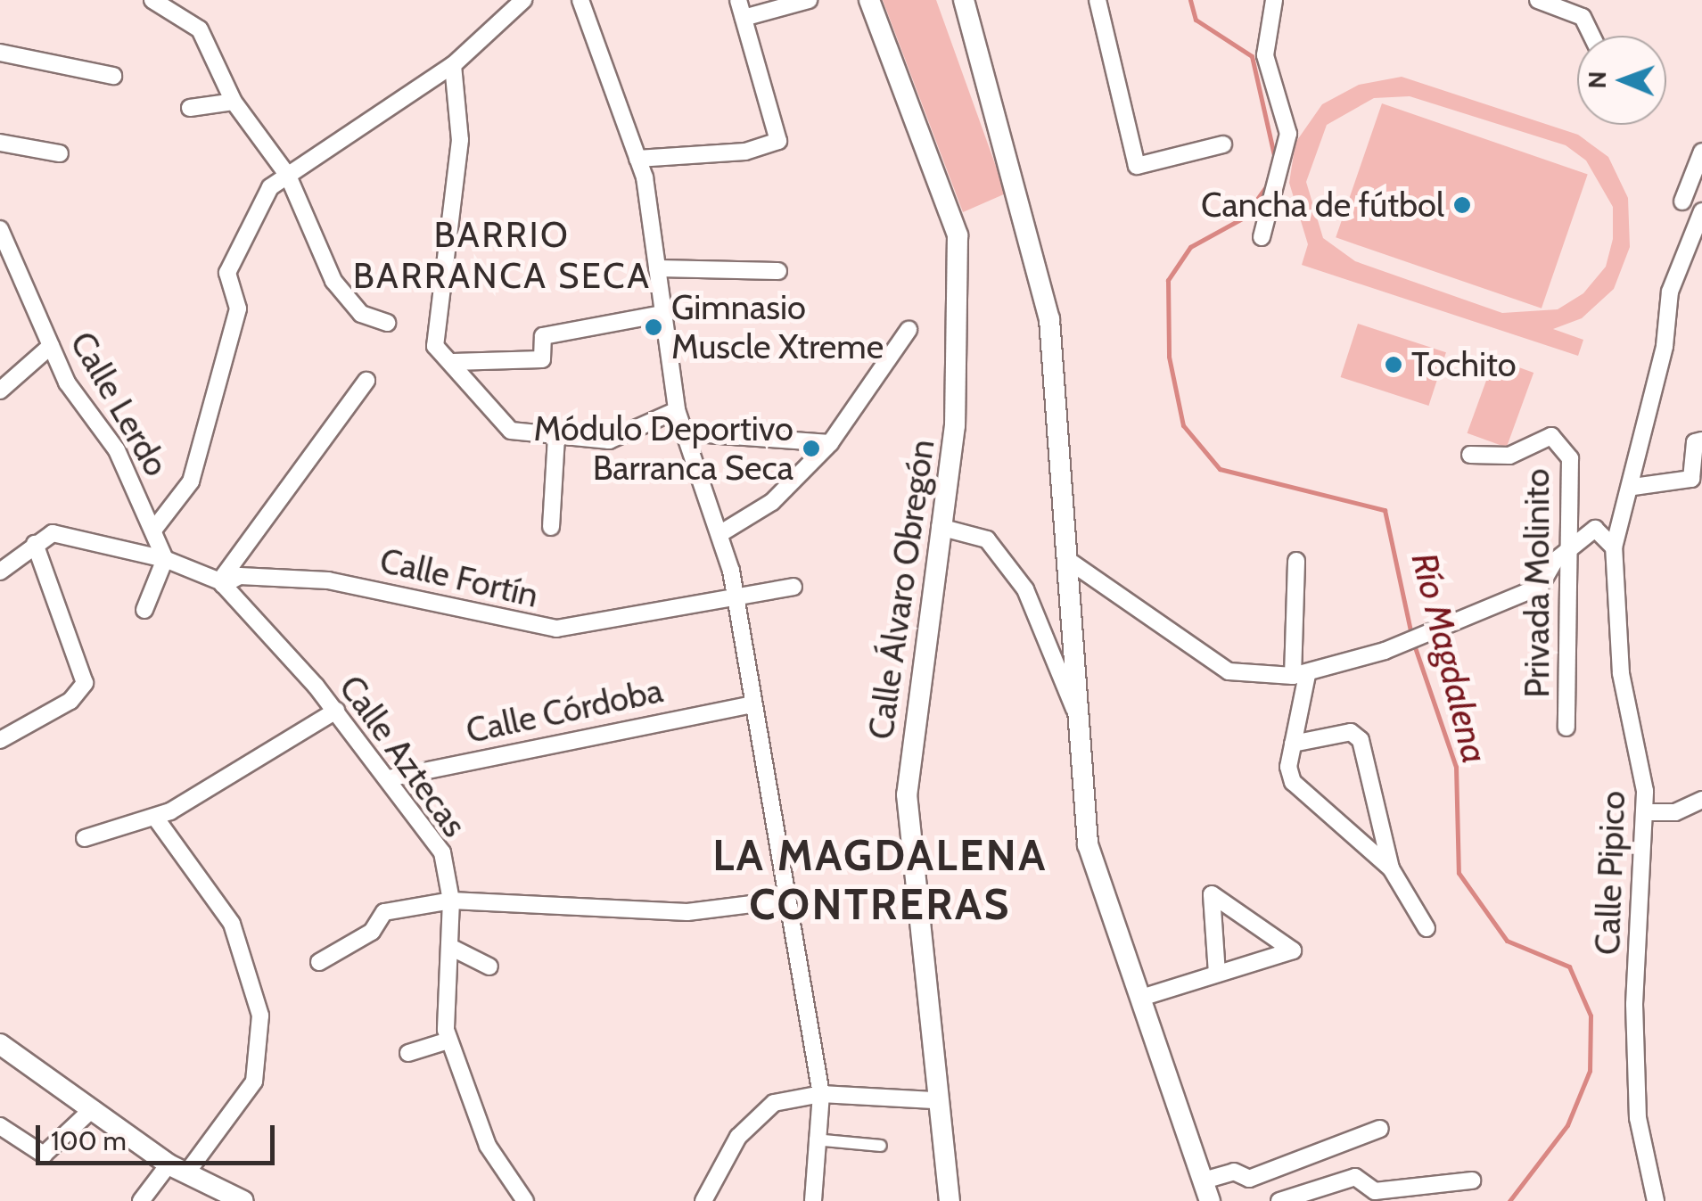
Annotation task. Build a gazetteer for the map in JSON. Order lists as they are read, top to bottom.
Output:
{
  "streets": {
    "street": [
      "Calle Lerdo",
      "Calle Fortín",
      "Privada Molinito",
      "Calle Álvaro Obregón",
      "Calle Córdoba",
      "Calle Aztecas",
      "Calle Pipico"
    ]
  },
  "crossings": [
    ["Calle Lerdo", "Calle Aztecas"],
    ["Calle Fortín", "Calle Aztecas"],
    ["Calle Córdoba", "Calle Aztecas"]
  ],
  "districts": ["BARRIO BARRANCA SECA", "LA MAGDALENA CONTRERAS"],
  "water": ["Río Magdalena"],
  "places": [
    "Cancha de fútbol",
    "Gimnasio Muscle Xtreme",
    "Tochito",
    "Módulo Deportivo Barranca Seca"
  ],
  "scale_bar": "100 m",
  "north": "left"
}
